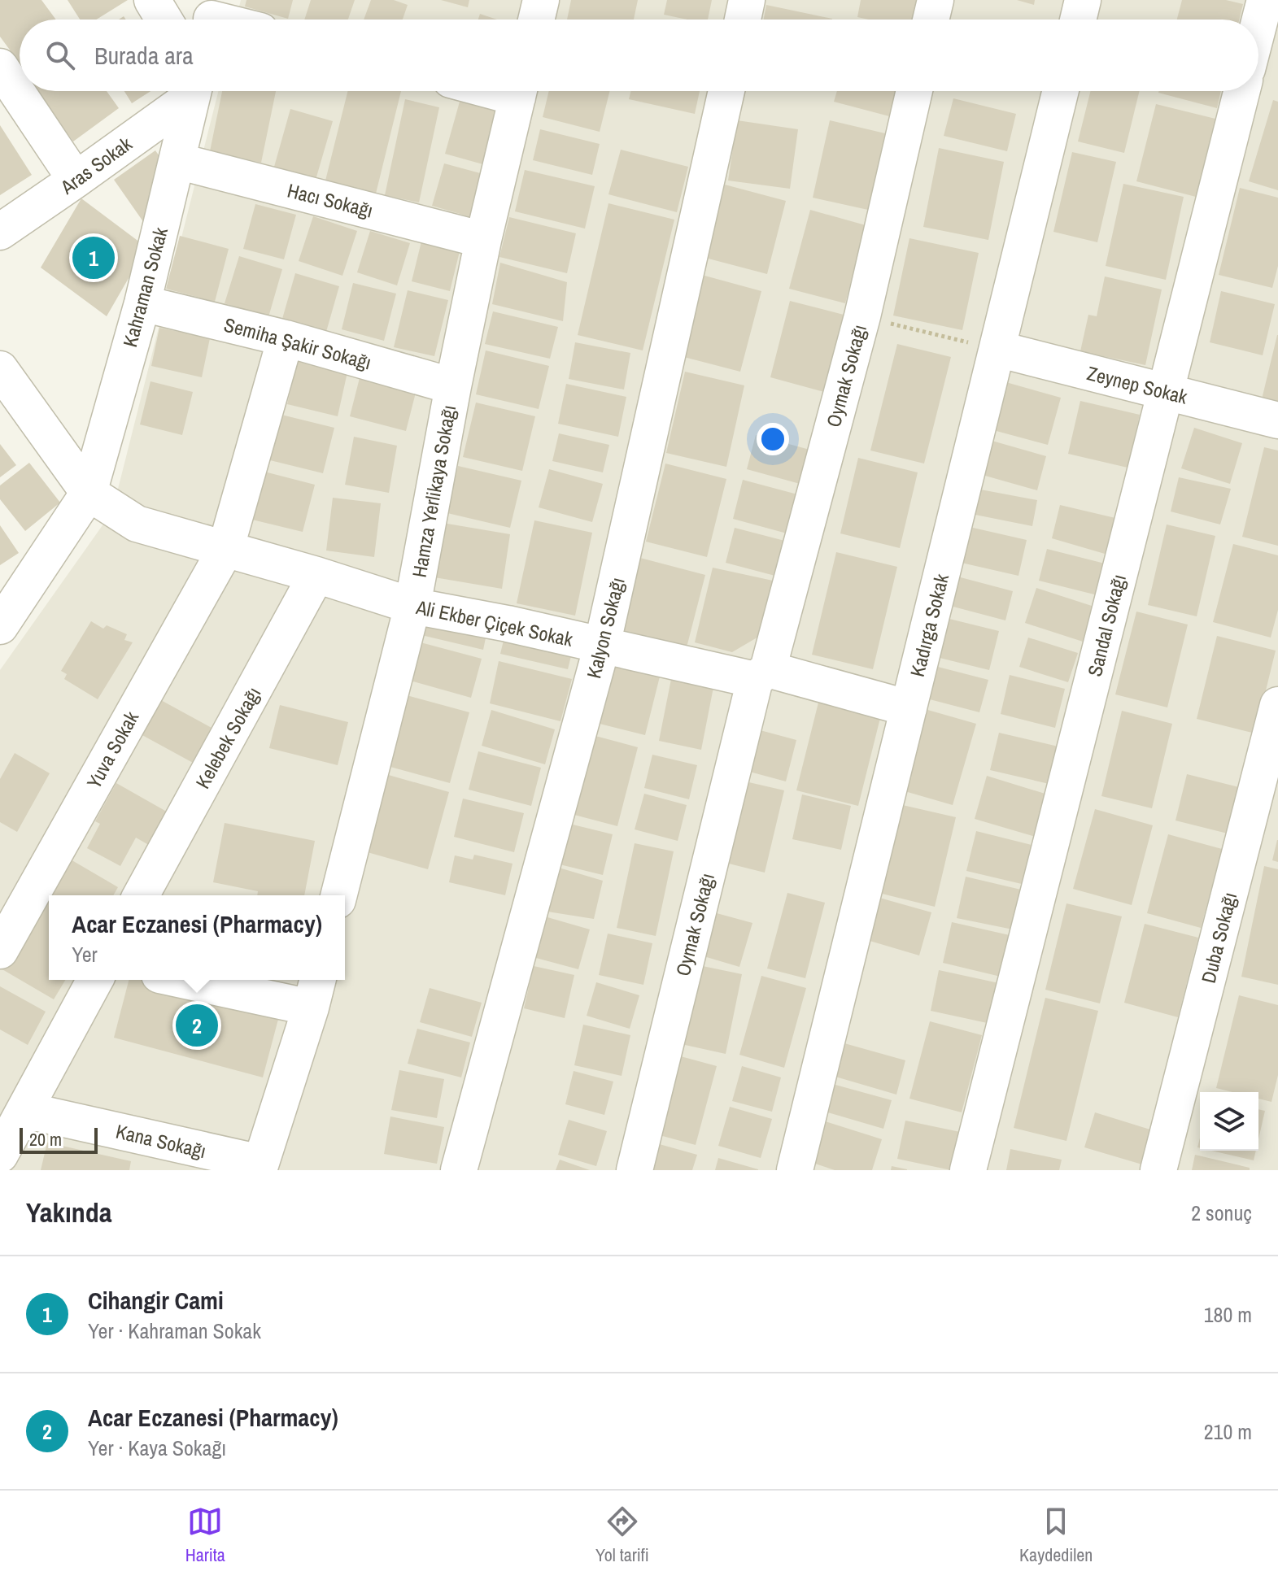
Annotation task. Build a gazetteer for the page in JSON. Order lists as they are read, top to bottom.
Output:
{
  "streets": {
    "street": [
      "Aras Sokak",
      "Hacı Sokağı",
      "Kahraman Sokak",
      "Semiha Şakir Sokağı",
      "Oymak Sokağı",
      "Zeynep Sokak",
      "Hamza Yerlikaya Sokağı",
      "Ali Ekber Çiçek Sokak",
      "Kadırga Sokak",
      "Sandal Sokağı",
      "Kalyon Sokağı",
      "Kelebek Sokağı",
      "Yuva Sokak",
      "Duba Sokağı",
      "Kana Sokağı"
    ]
  },
  "crossings": [
    ["Hacı Sokağı", "Kahraman Sokak"],
    ["Hacı Sokağı", "Hamza Yerlikaya Sokağı"],
    ["Kahraman Sokak", "Semiha Şakir Sokağı"],
    ["Kahraman Sokak", "Ali Ekber Çiçek Sokak"],
    ["Semiha Şakir Sokağı", "Hamza Yerlikaya Sokağı"],
    ["Semiha Şakir Sokağı", "Yuva Sokak"],
    ["Oymak Sokağı", "Ali Ekber Çiçek Sokak"],
    ["Zeynep Sokak", "Kadırga Sokak"],
    ["Zeynep Sokak", "Sandal Sokağı"],
    ["Hamza Yerlikaya Sokağı", "Ali Ekber Çiçek Sokak"],
    ["Ali Ekber Çiçek Sokak", "Kadırga Sokak"],
    ["Ali Ekber Çiçek Sokak", "Kalyon Sokağı"],
    ["Ali Ekber Çiçek Sokak", "Kelebek Sokağı"],
    ["Ali Ekber Çiçek Sokak", "Yuva Sokak"]
  ],
  "scale_bar": "20 m",
  "page": {
    "search": "Burada ara",
    "pins": ["1", "2"],
    "popup": ["Acar Eczanesi (Pharmacy)", "Yer"],
    "scale": "20 m",
    "heading": ["Yakında", "2 sonuç"],
    "list": [
      {
        "mark": "1",
        "name": "Cihangir Cami",
        "note": "Yer · Kahraman Sokak",
        "value": "180 m"
      },
      {
        "mark": "2",
        "name": "Acar Eczanesi (Pharmacy)",
        "note": "Yer · Kaya Sokağı",
        "value": "210 m"
      }
    ],
    "nav": ["Harita", "Yol tarifi", "Kaydedilen"]
  }
}
